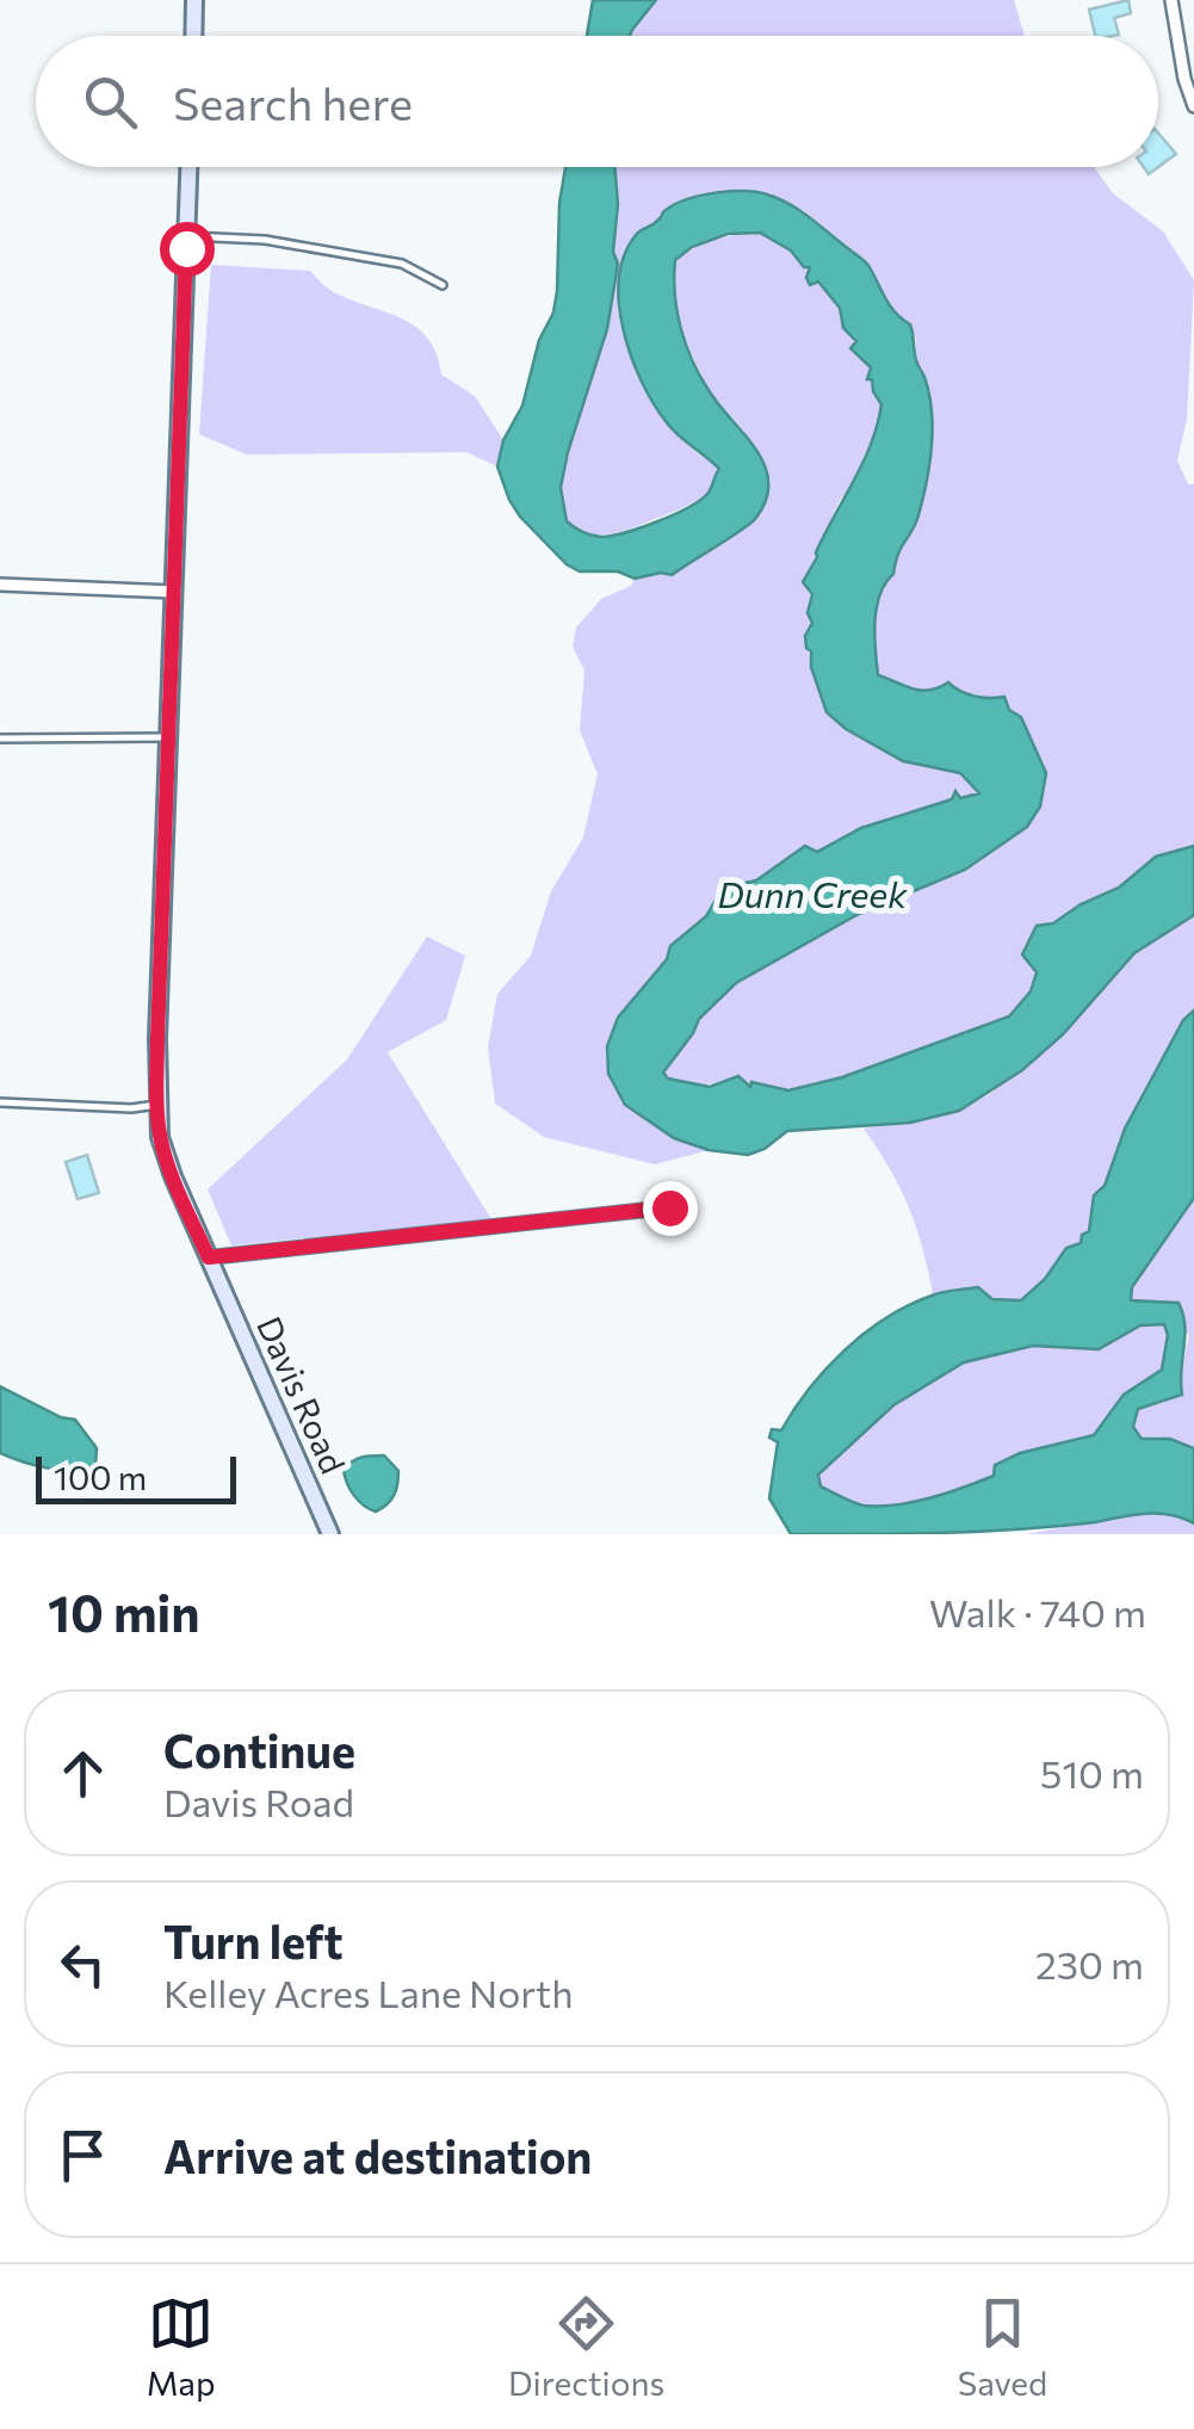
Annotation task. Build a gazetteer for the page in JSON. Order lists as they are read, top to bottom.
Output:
{
  "streets": {
    "street": ["Davis Road"]
  },
  "water": ["Dunn Creek"],
  "scale_bar": "100 m",
  "page": {
    "search": "Search here",
    "scale": "100 m",
    "heading": ["10 min", "Walk · 740 m"],
    "list": [
      ["Continue", "Davis Road", "510 m"],
      ["Turn left", "Kelley Acres Lane North", "230 m"],
      "Arrive at destination"
    ],
    "nav": ["Map", "Directions", "Saved"]
  }
}
